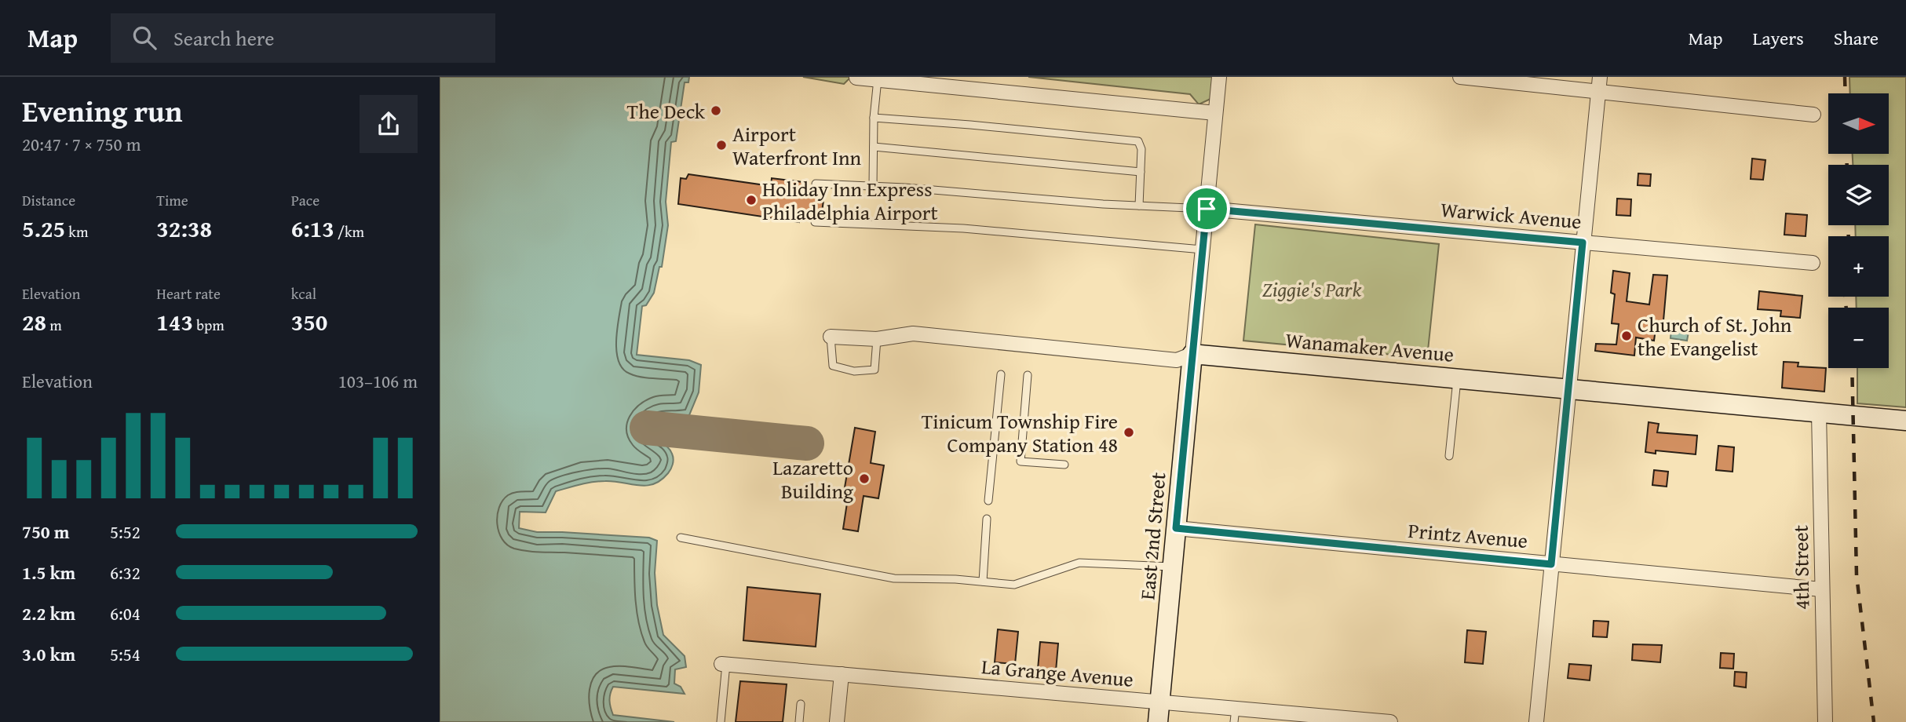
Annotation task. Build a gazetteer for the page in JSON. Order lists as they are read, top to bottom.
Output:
{
  "streets": {
    "street": [
      "Warwick Avenue",
      "Wanamaker Avenue",
      "Printz Avenue",
      "East 2nd Street",
      "4th Street",
      "La Grange Avenue"
    ]
  },
  "crossings": [
    ["Wanamaker Avenue", "East 2nd Street"],
    ["Wanamaker Avenue", "4th Street"],
    ["Printz Avenue", "East 2nd Street"],
    ["Printz Avenue", "4th Street"],
    ["East 2nd Street", "La Grange Avenue"]
  ],
  "parks": ["Ziggie's Park"],
  "places": [
    "The Deck",
    "Airport Waterfront Inn",
    "Holiday Inn Express Philadelphia Airport",
    "Church of St. John the Evangelist",
    "Tinicum Township Fire Company Station 48",
    "Lazaretto Building"
  ],
  "north": "right",
  "page": {
    "header": "Map",
    "search": "Search here",
    "nav": ["Map", "Layers", "Share"],
    "heading": ["Evening run", "20:47 · 7 × 750 m"],
    "map_buttons": ["+", "−"],
    "stats": [
      ["Distance", "5.25 km"],
      ["Time", "32:38"],
      ["Pace", "6:13 /km"],
      ["Elevation", "28 m"],
      ["Heart rate", "143 bpm"],
      ["kcal", "350"]
    ],
    "chart": ["Elevation", "103–106 m"],
    "list": [
      {
        "name": "750 m",
        "note": "5:52"
      },
      {
        "name": "1.5 km",
        "note": "6:32"
      },
      {
        "name": "2.2 km",
        "note": "6:04"
      },
      {
        "name": "3.0 km",
        "note": "5:54"
      }
    ]
  }
}
